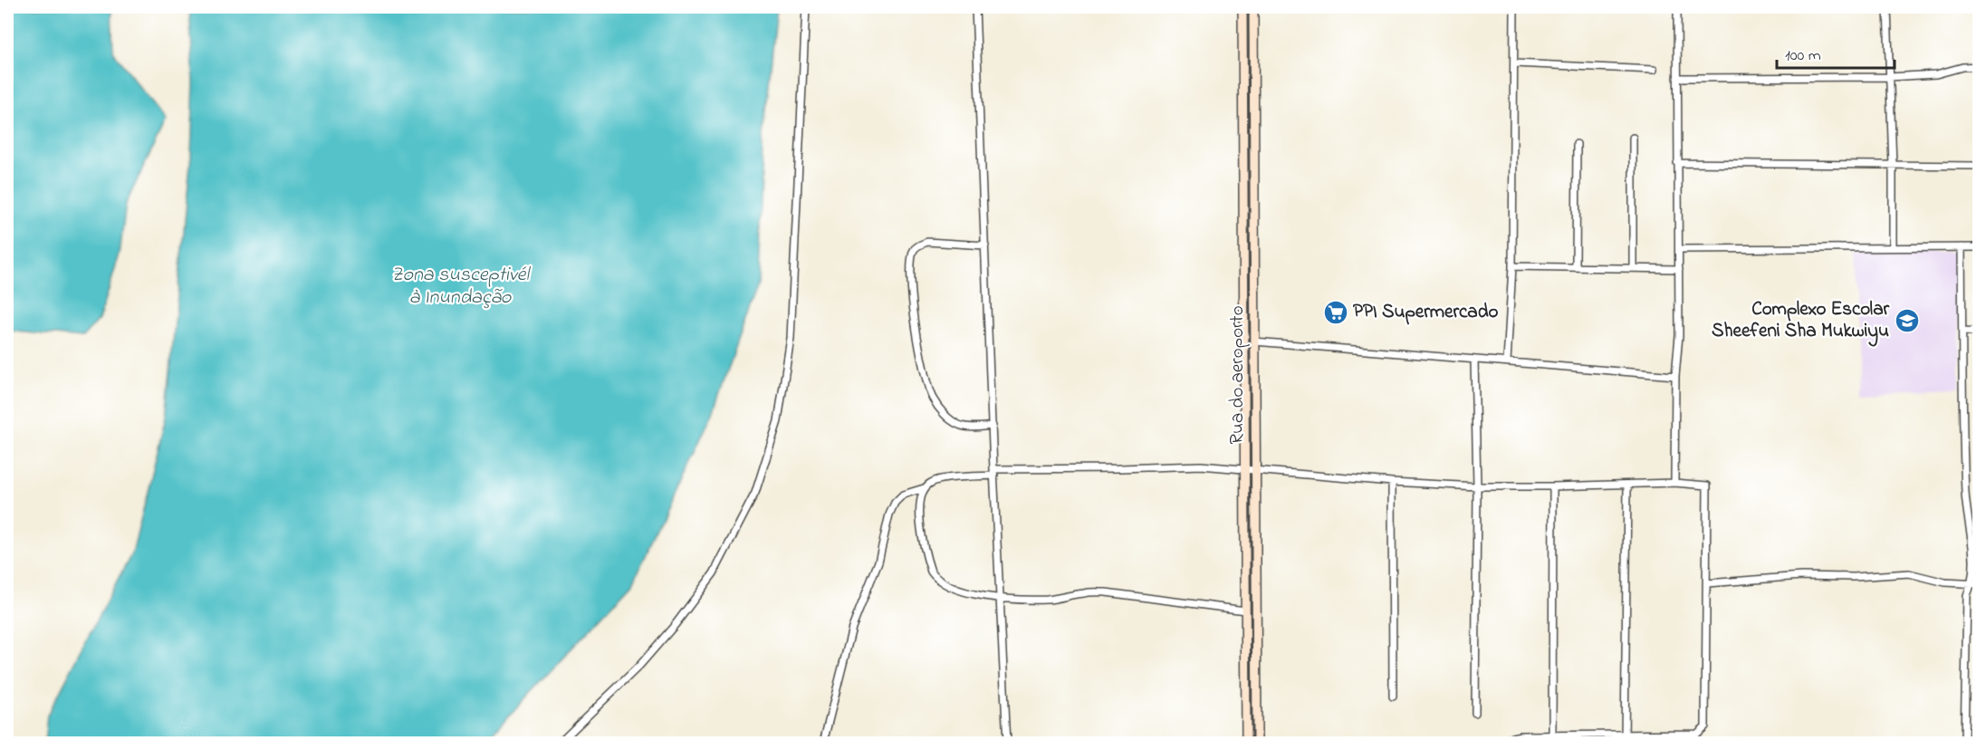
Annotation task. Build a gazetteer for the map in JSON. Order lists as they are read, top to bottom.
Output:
{
  "streets": {
    "main road": ["Rua do aeroporto"]
  },
  "water": ["Zona susceptivél à Inundação"],
  "places": {
    "supermarket": ["PPI Supermercado"],
    "school or university": ["Complexo Escolar Sheefeni Sha Mukwiyu"]
  },
  "scale_bar": "100 m"
}
